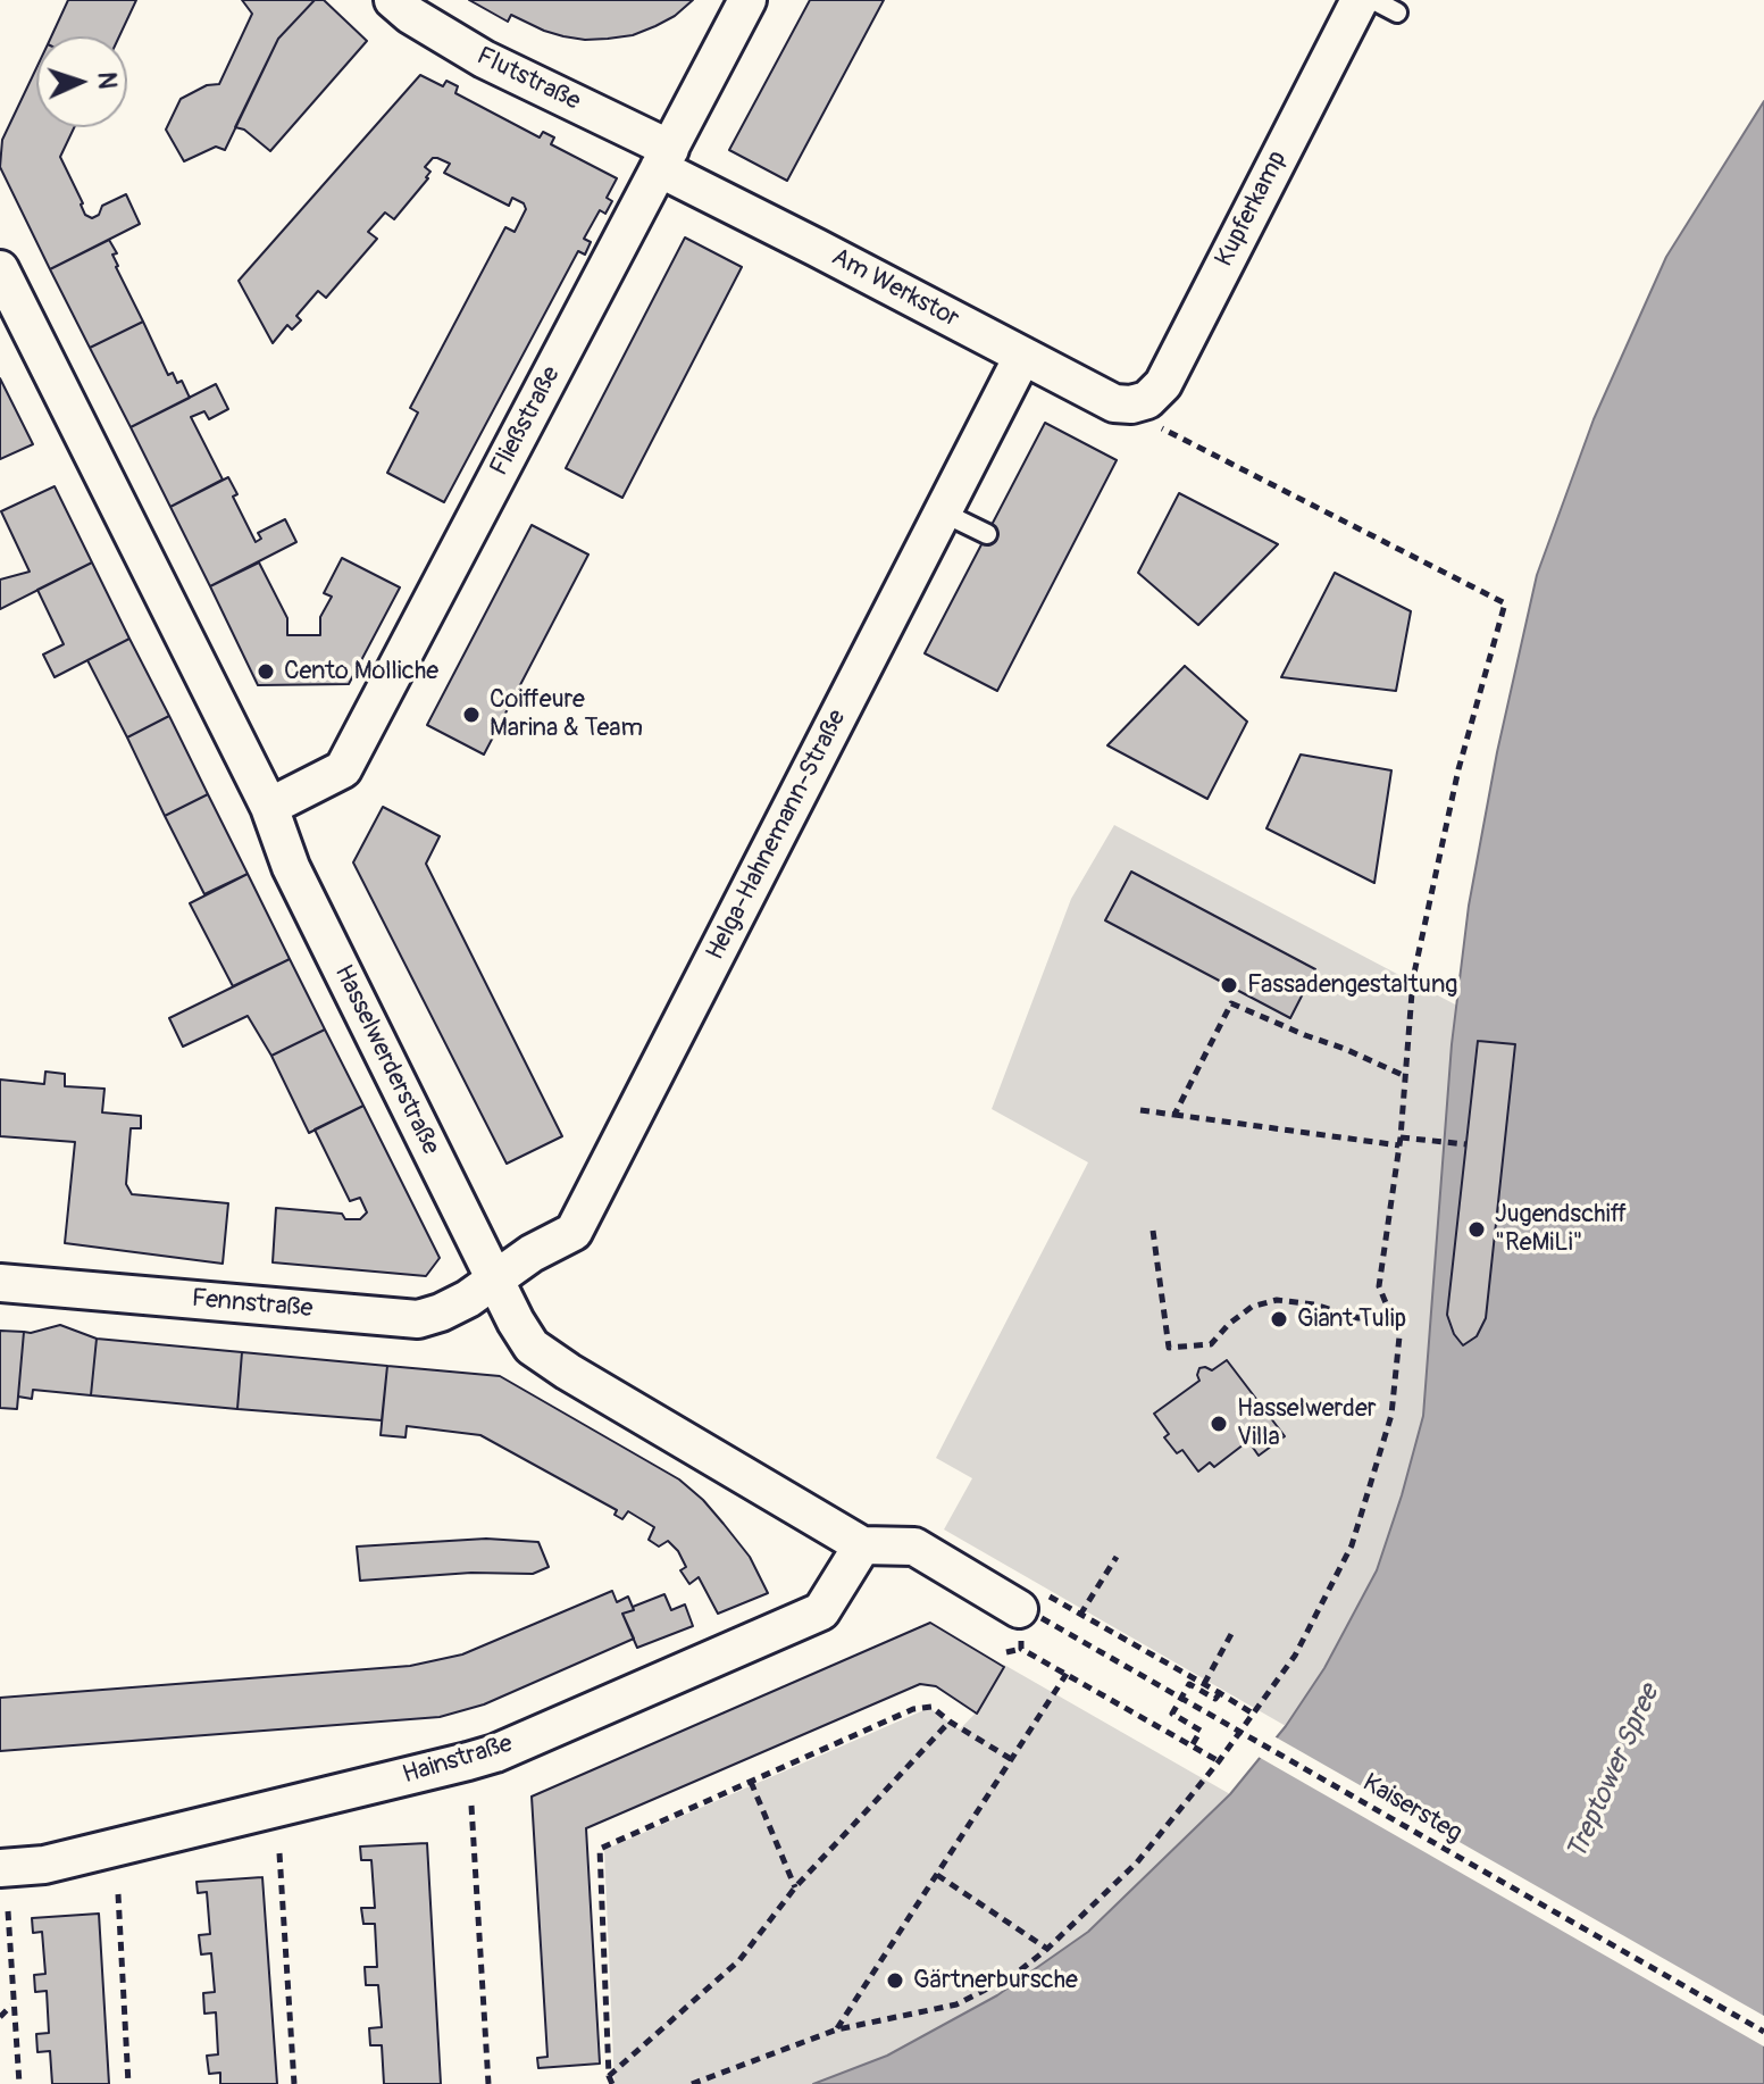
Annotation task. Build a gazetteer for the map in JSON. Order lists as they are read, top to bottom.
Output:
{
  "streets": {
    "street": [
      "Flutstraße",
      "Kupferkamp",
      "Am Werkstor",
      "Fließstraße",
      "Helga-Hahnemann-Straße",
      "Hasselwerderstraße",
      "Fennstraße",
      "Hainstraße"
    ],
    "path": ["Kaisersteg"]
  },
  "crossings": [
    ["Flutstraße", "Am Werkstor"],
    ["Flutstraße", "Fließstraße"],
    ["Kupferkamp", "Am Werkstor"],
    ["Am Werkstor", "Fließstraße"],
    ["Am Werkstor", "Helga-Hahnemann-Straße"],
    ["Fließstraße", "Hasselwerderstraße"],
    ["Helga-Hahnemann-Straße", "Hasselwerderstraße"],
    ["Helga-Hahnemann-Straße", "Fennstraße"],
    ["Hasselwerderstraße", "Fennstraße"],
    ["Hasselwerderstraße", "Hainstraße"],
    ["Hasselwerderstraße", "Kaisersteg"]
  ],
  "water": ["Treptower Spree"],
  "places": [
    "Cento Molliche",
    "Coiffeure Marina & Team",
    "Fassadengestaltung",
    "Jugendschiff \"ReMiLi\"",
    "Giant Tulip",
    "Hasselwerder Villa",
    "Gärtnerbursche"
  ],
  "north": "right"
}
